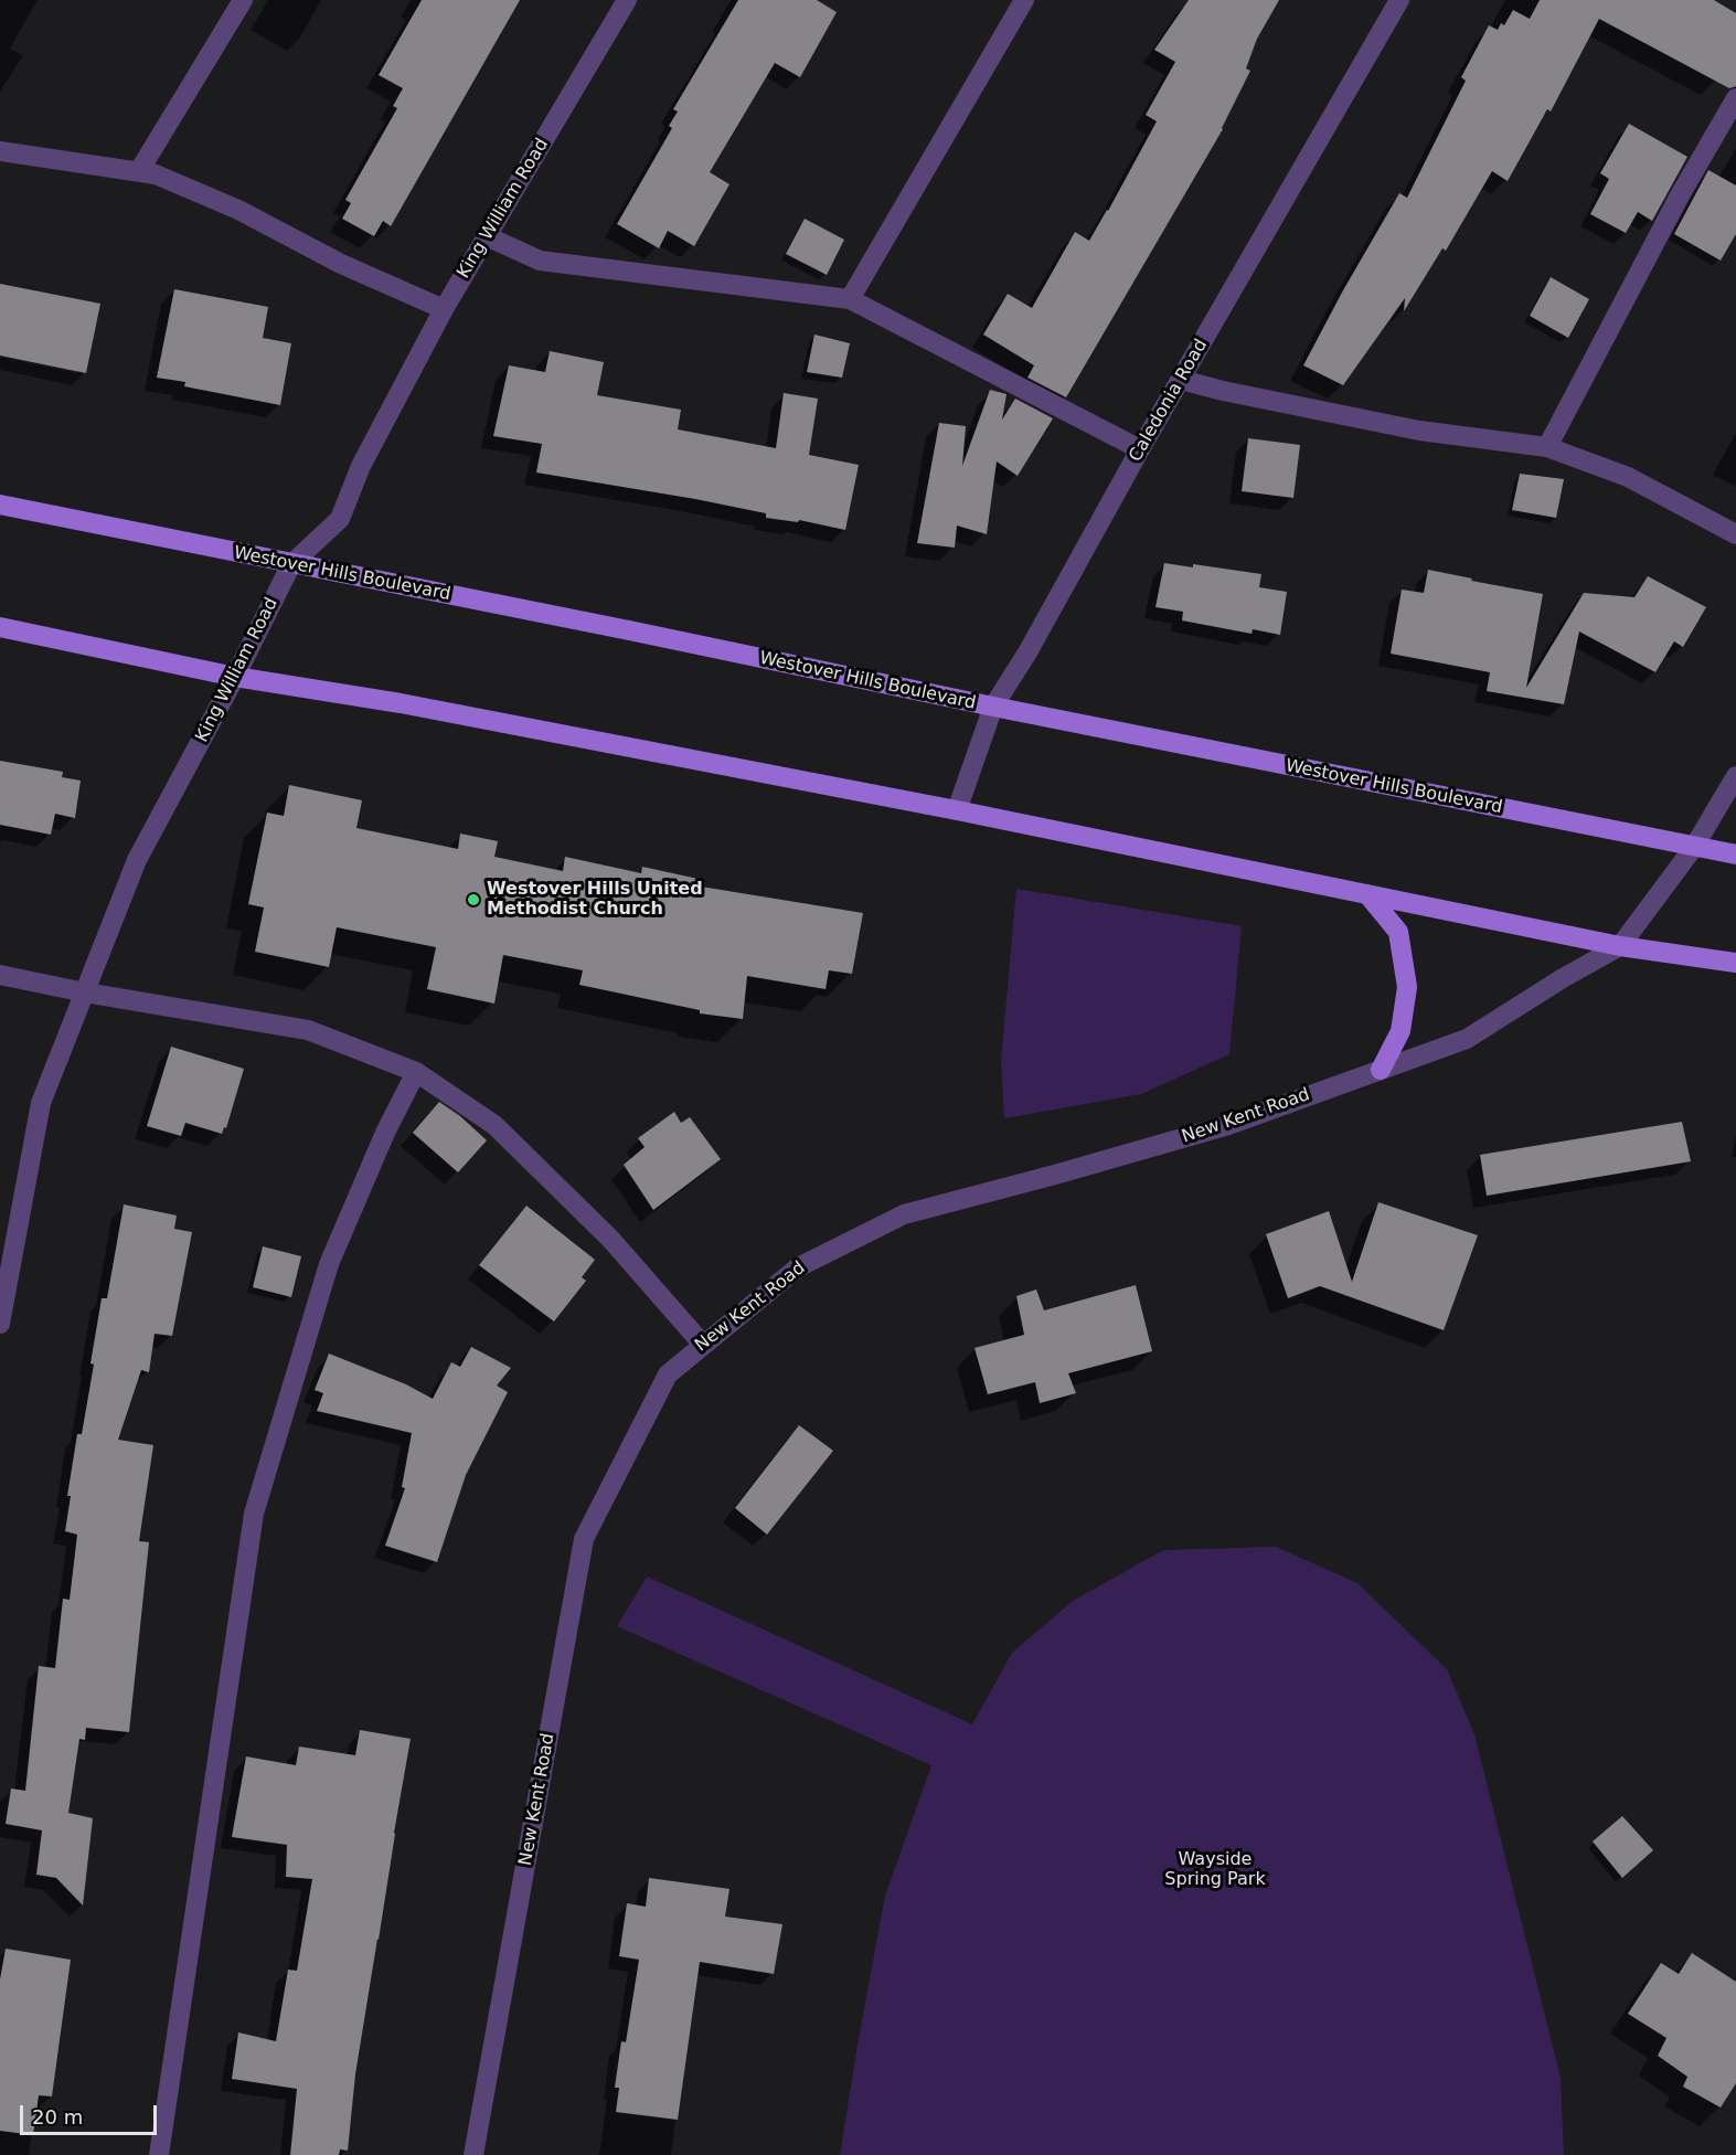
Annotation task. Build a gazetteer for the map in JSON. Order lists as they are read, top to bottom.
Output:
{
  "streets": {
    "main road": ["Westover Hills Boulevard"],
    "street": ["King William Road", "Caledonia Road", "New Kent Road"]
  },
  "crossings": [
    ["King William Road", "Westover Hills Boulevard"],
    ["Caledonia Road", "Westover Hills Boulevard"],
    ["Westover Hills Boulevard", "New Kent Road"]
  ],
  "parks": ["Wayside Spring Park"],
  "places": ["Westover Hills United Methodist Church"],
  "scale_bar": "20 m"
}
